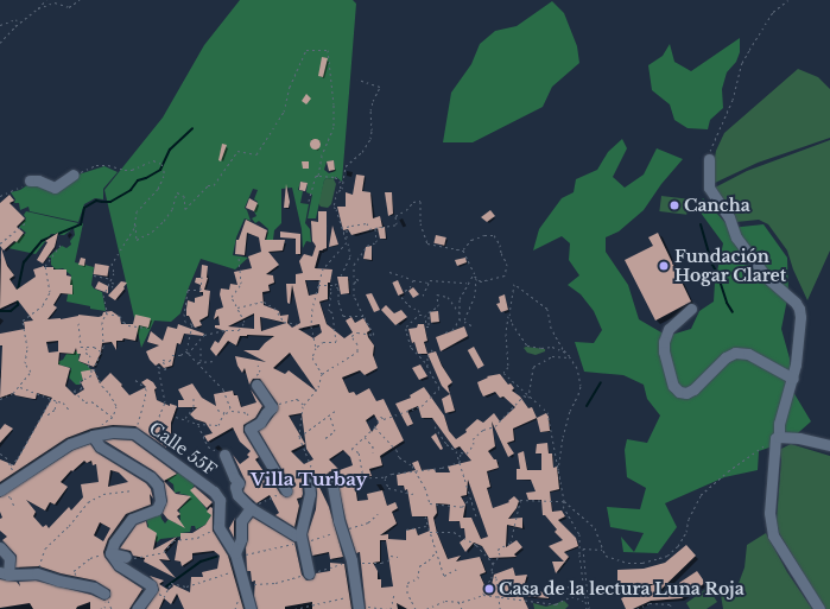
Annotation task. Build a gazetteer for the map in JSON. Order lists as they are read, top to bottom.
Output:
{
  "streets": {
    "street": ["Calle 55F"]
  },
  "districts": ["Villa Turbay"],
  "places": ["Cancha", "Fundación Hogar Claret", "Casa de la lectura Luna Roja"]
}
